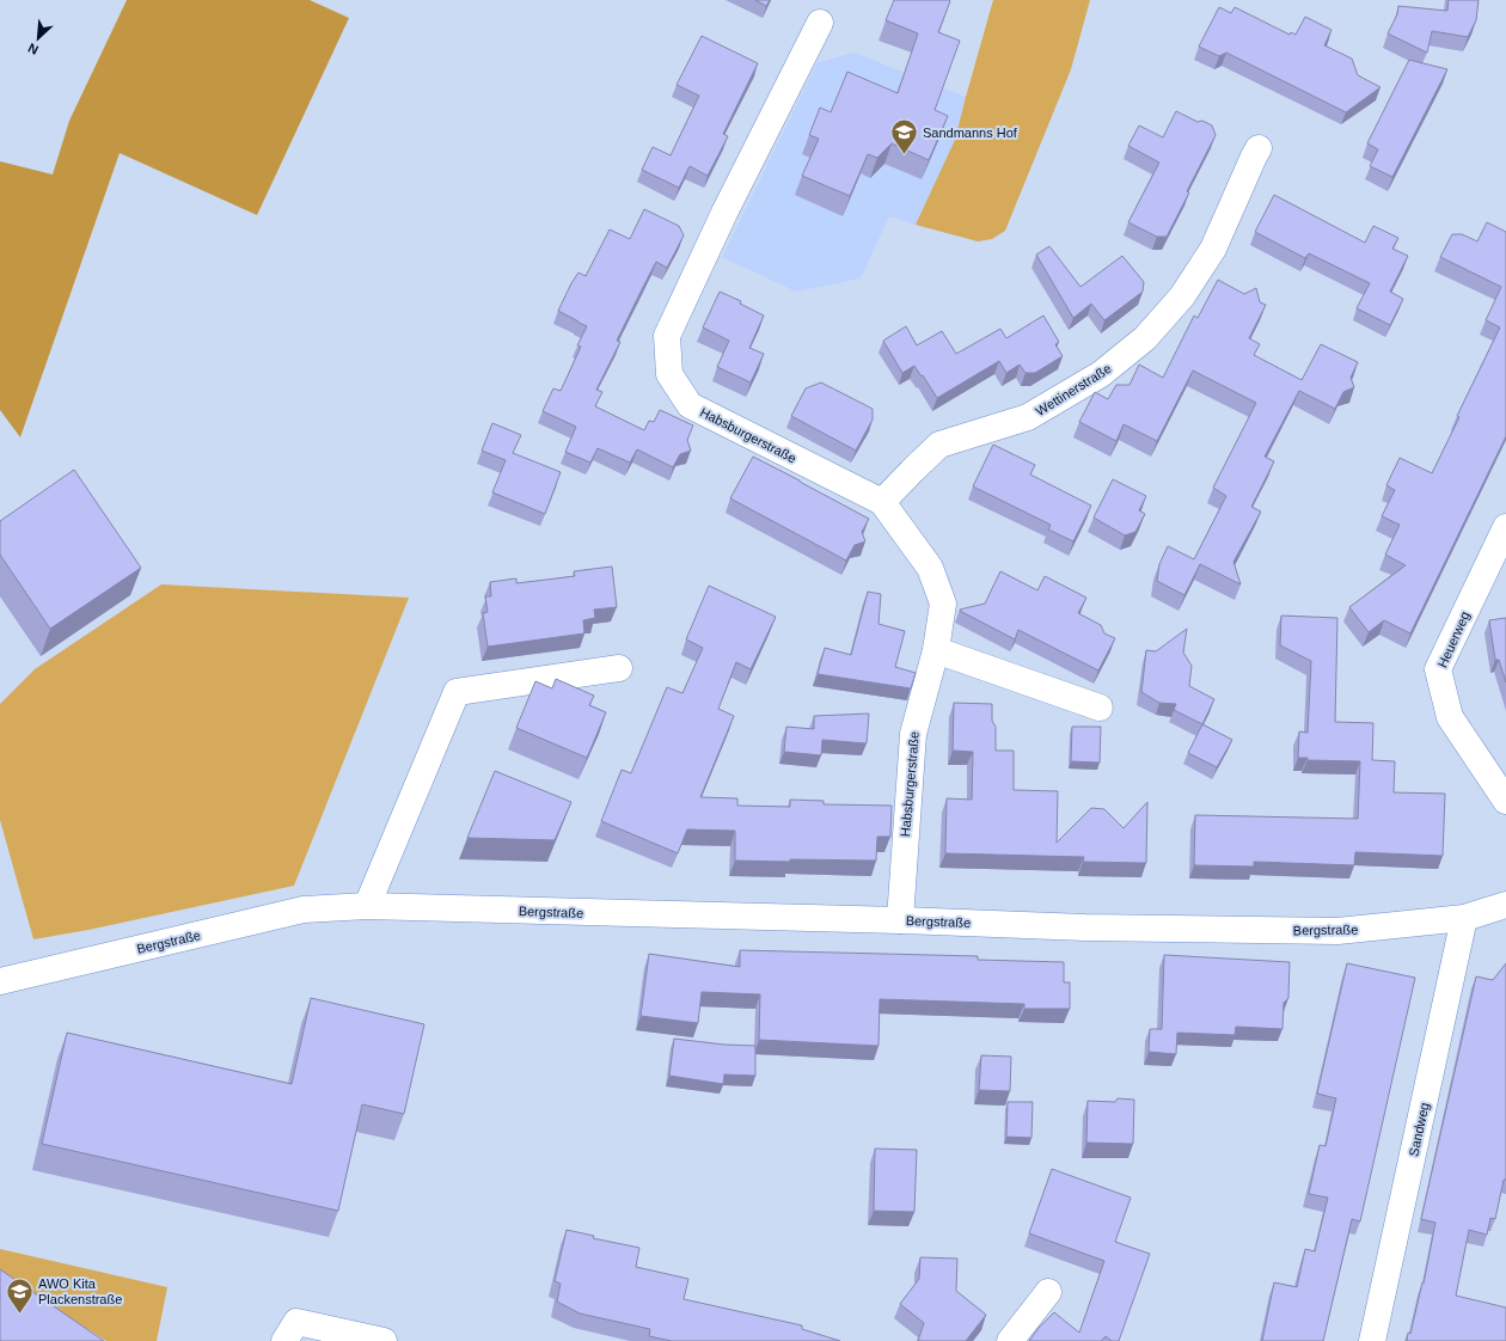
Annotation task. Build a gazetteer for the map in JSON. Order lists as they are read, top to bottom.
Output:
{
  "streets": {
    "street": [
      "Wettinerstraße",
      "Habsburgerstraße",
      "Heuerweg",
      "Bergstraße",
      "Sandweg"
    ]
  },
  "crossings": [
    ["Wettinerstraße", "Habsburgerstraße"],
    ["Habsburgerstraße", "Bergstraße"],
    ["Bergstraße", "Sandweg"]
  ],
  "places": {
    "school or university": ["Sandmanns Hof", "AWO Kita Plackenstraße"]
  },
  "north": "bottom left"
}
